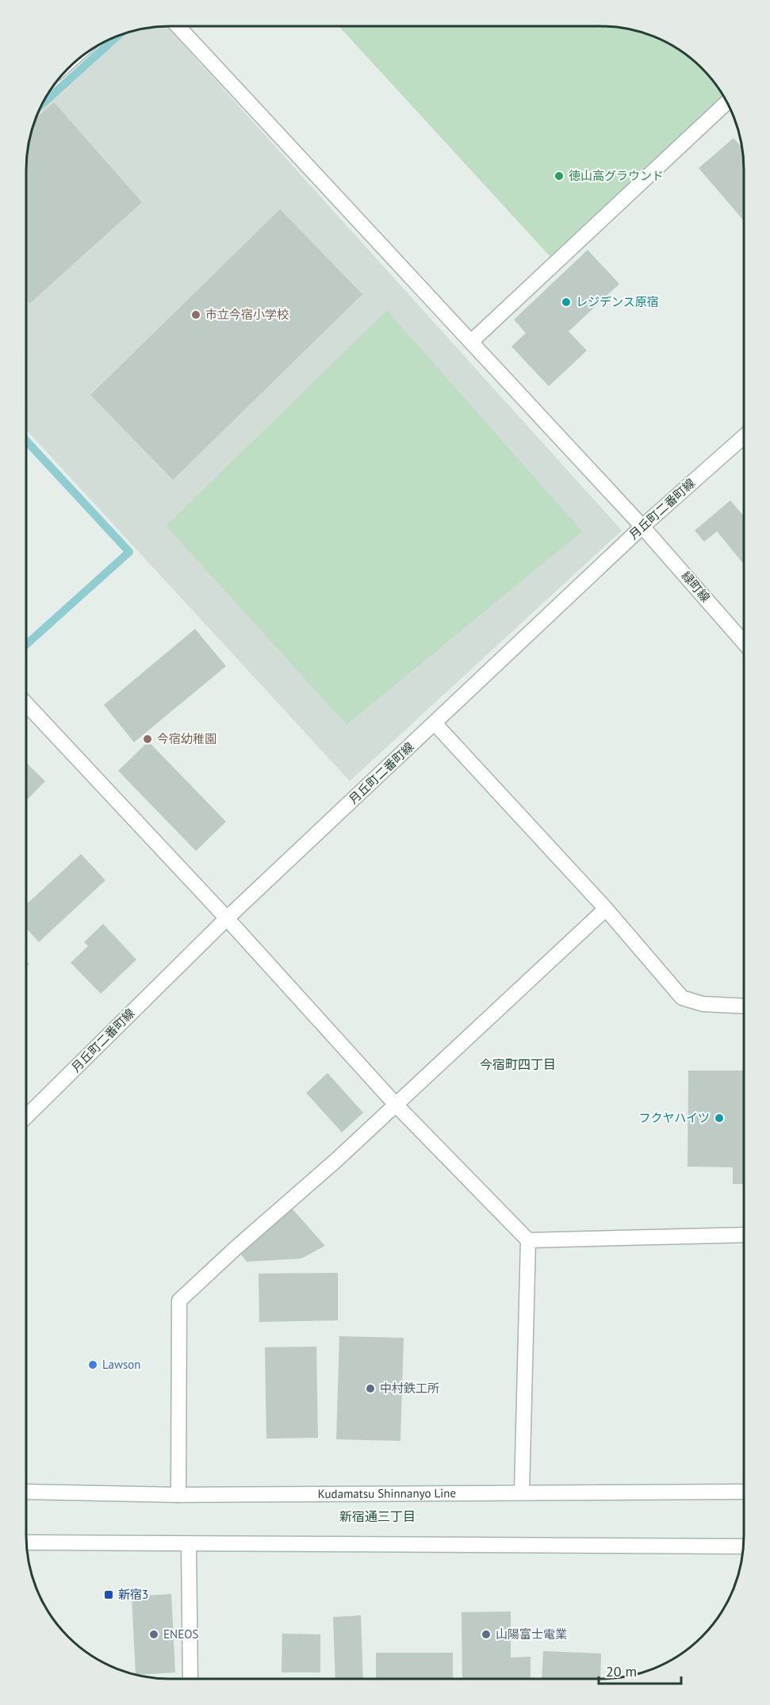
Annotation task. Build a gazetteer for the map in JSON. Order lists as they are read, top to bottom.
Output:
{
  "streets": {
    "street": ["月丘町二番町線", "緑町線", "Kudamatsu Shinnanyo Line"]
  },
  "crossings": [
    ["月丘町二番町線", "緑町線"]
  ],
  "districts": ["今宿町四丁目", "新宿通三丁目"],
  "places": {
    "other": [
      "徳山高グラウンド",
      "レジデンス原宿",
      "市立今宿小学校",
      "今宿幼稚園",
      "フクヤハイツ",
      "Lawson",
      "中村鉄工所",
      "ENEOS",
      "山陽富士電業"
    ],
    "transit": ["新宿3"]
  },
  "scale_bar": "20 m"
}
